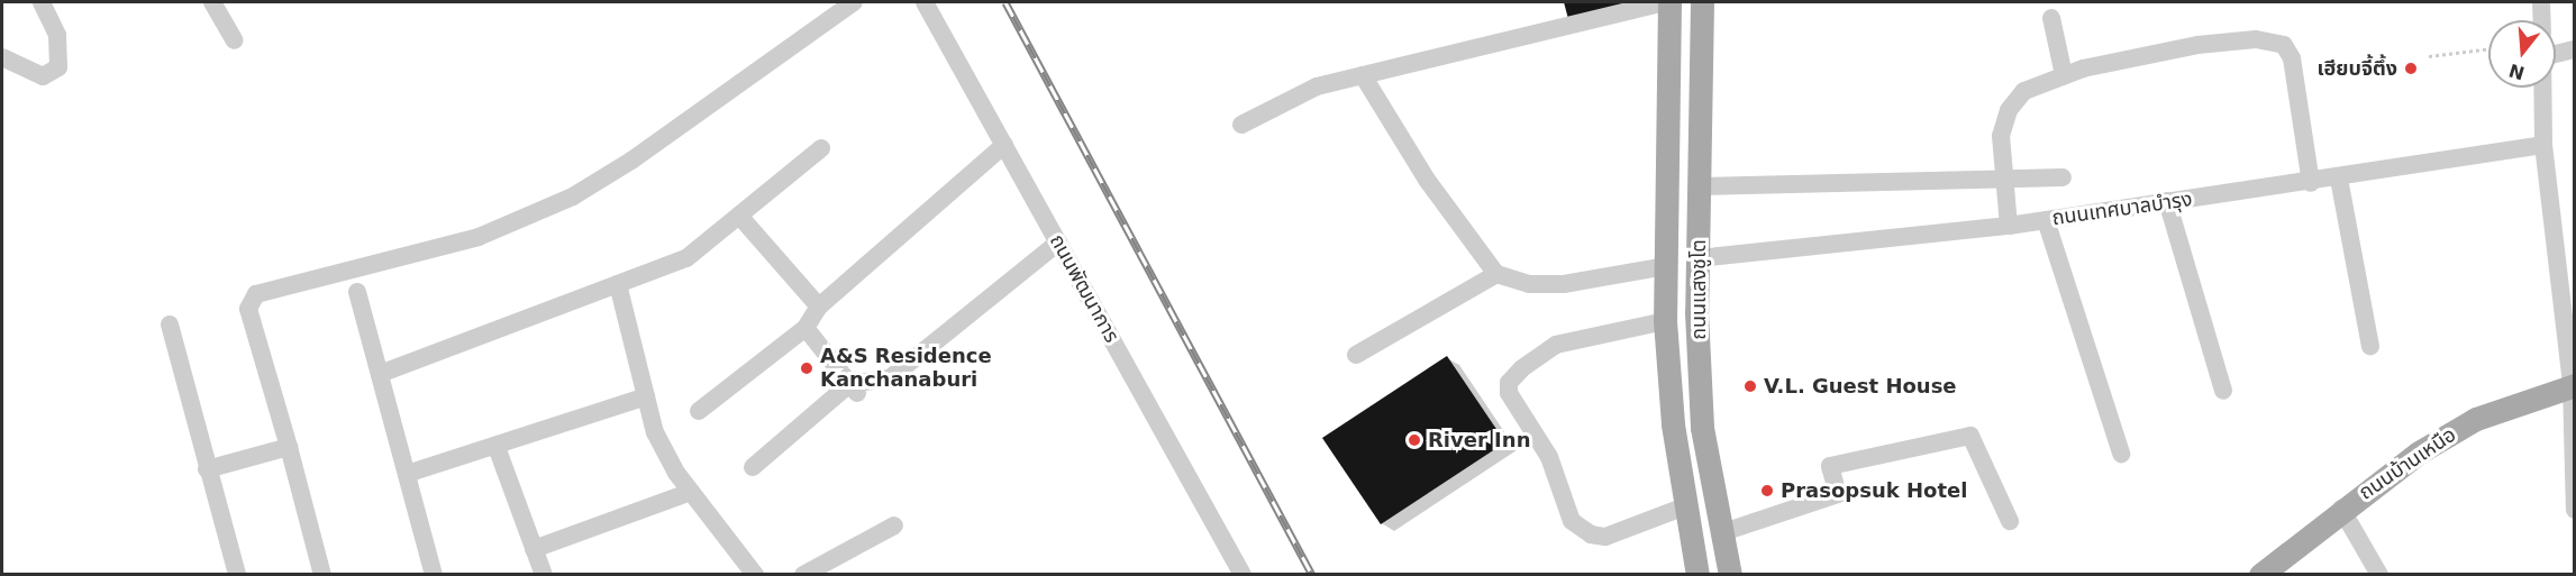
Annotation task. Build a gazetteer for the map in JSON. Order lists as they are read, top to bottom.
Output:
{
  "streets": {
    "main road": ["ถนนแสงชูโต", "ถนนบ้านเหนือ"],
    "street": ["ถนนเทศบาลบำรุง", "ถนนพัฒนาการ"]
  },
  "crossings": [
    ["ถนนเทศบาลบำรุง", "ถนนแสงชูโต"]
  ],
  "places": [
    "เฮียบจี้ตึ้ง",
    "A&S Residence Kanchanaburi",
    "V.L. Guest House",
    "River Inn",
    "Prasopsuk Hotel"
  ],
  "north": "bottom"
}
